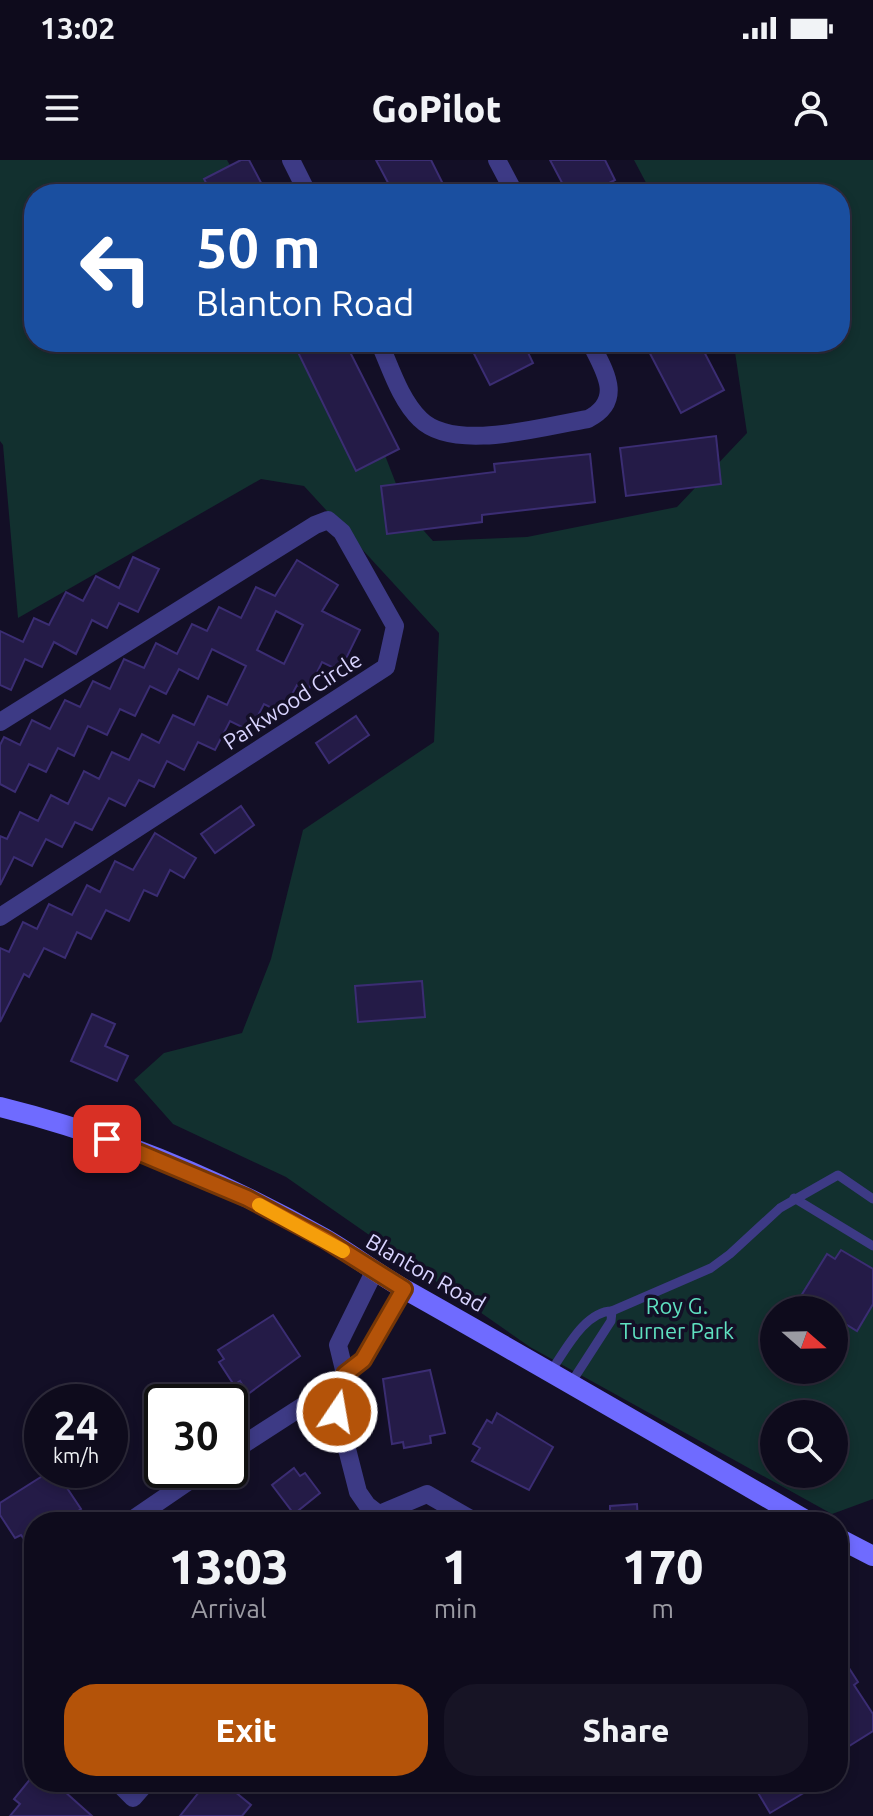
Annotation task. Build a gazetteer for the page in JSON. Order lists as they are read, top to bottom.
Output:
{
  "streets": {
    "street": ["Parkwood Circle", "Blanton Road"]
  },
  "parks": ["Roy G. Turner Park"],
  "north": "right",
  "page": {
    "status": "13:02",
    "header": "GoPilot",
    "turn": ["50 m", "Blanton Road"],
    "speed": "24 km/h",
    "limit": "30",
    "eta": [
      "13:03",
      "Arrival",
      "1",
      "min",
      "170",
      "m"
    ],
    "buttons": ["Exit", "Share"]
  }
}
